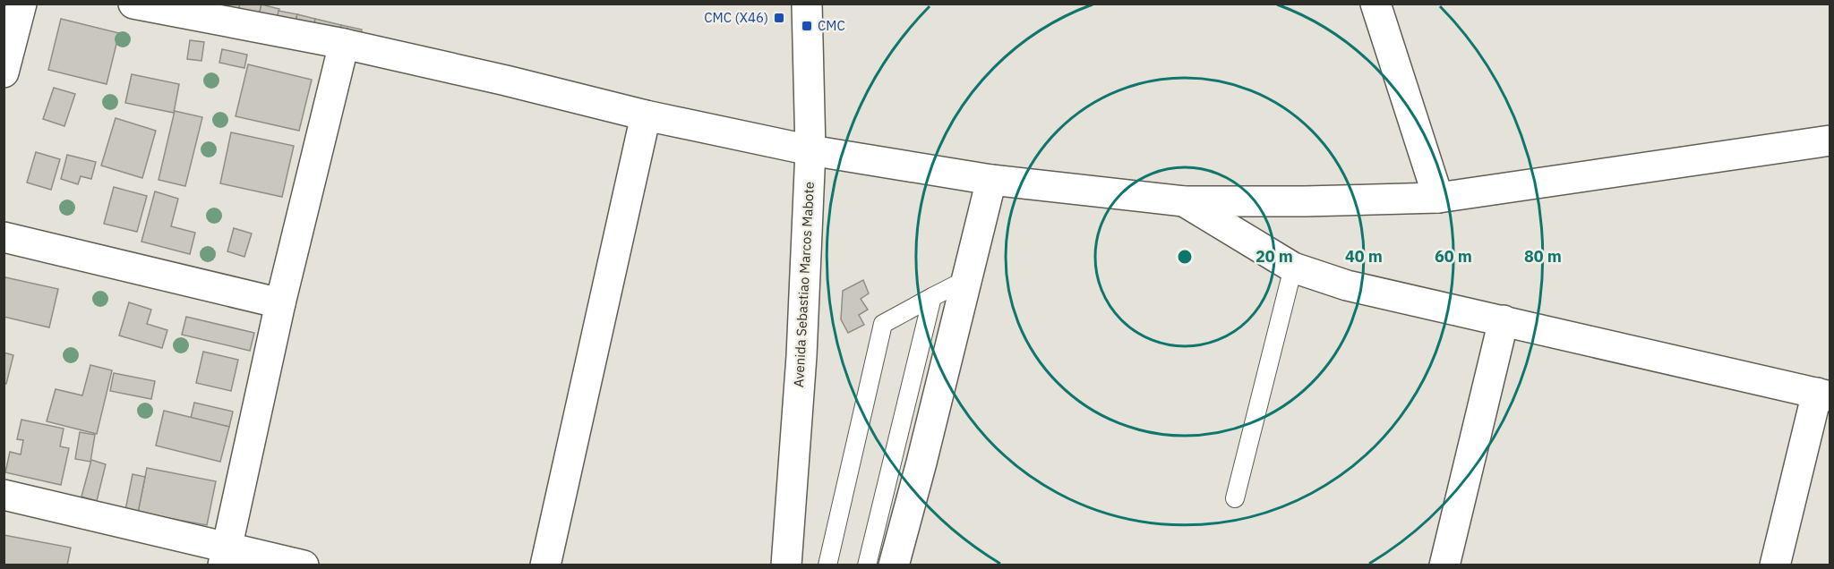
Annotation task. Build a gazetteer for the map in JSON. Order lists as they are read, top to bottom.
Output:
{
  "streets": {
    "street": ["Avenida Sebastiao Marcos Mabote"]
  },
  "places": {
    "transit": ["CMC (X46)", "CMC"]
  },
  "rings": [
    "20 m",
    "40 m",
    "60 m",
    "80 m"
  ]
}
